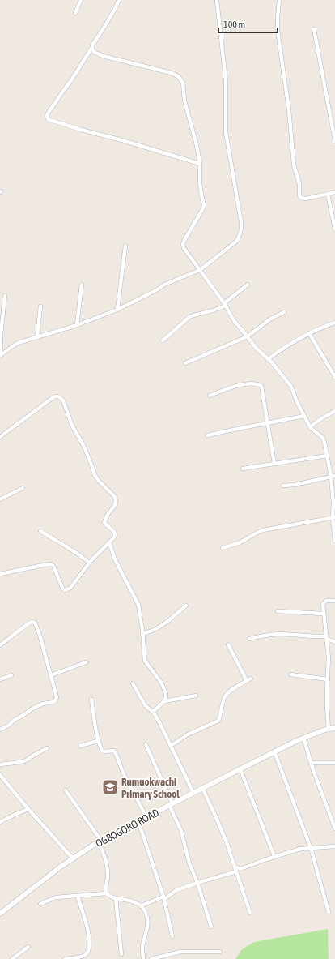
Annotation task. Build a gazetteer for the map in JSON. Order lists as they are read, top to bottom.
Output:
{
  "streets": {
    "street": ["OGBOGORO ROAD"]
  },
  "places": {
    "school or university": ["Rumuokwachi Primary School"]
  },
  "scale_bar": "100 m"
}
